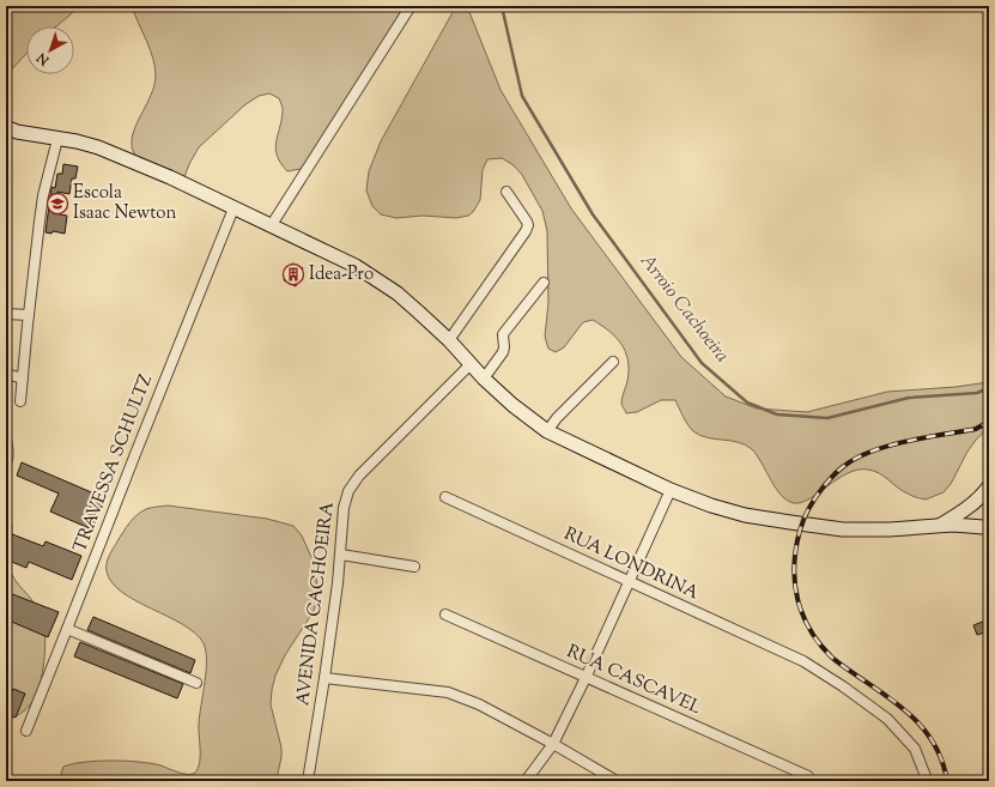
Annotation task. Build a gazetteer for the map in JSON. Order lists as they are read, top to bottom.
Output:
{
  "streets": {
    "street": [
      "TRAVESSA SCHULTZ",
      "RUA LONDRINA",
      "AVENIDA CACHOEIRA",
      "RUA CASCAVEL"
    ]
  },
  "water": ["Arroio Cachoeira"],
  "places": {
    "school or university": ["Escola Isaac Newton"],
    "building": ["Idea-Pro"]
  },
  "north": "bottom left"
}
